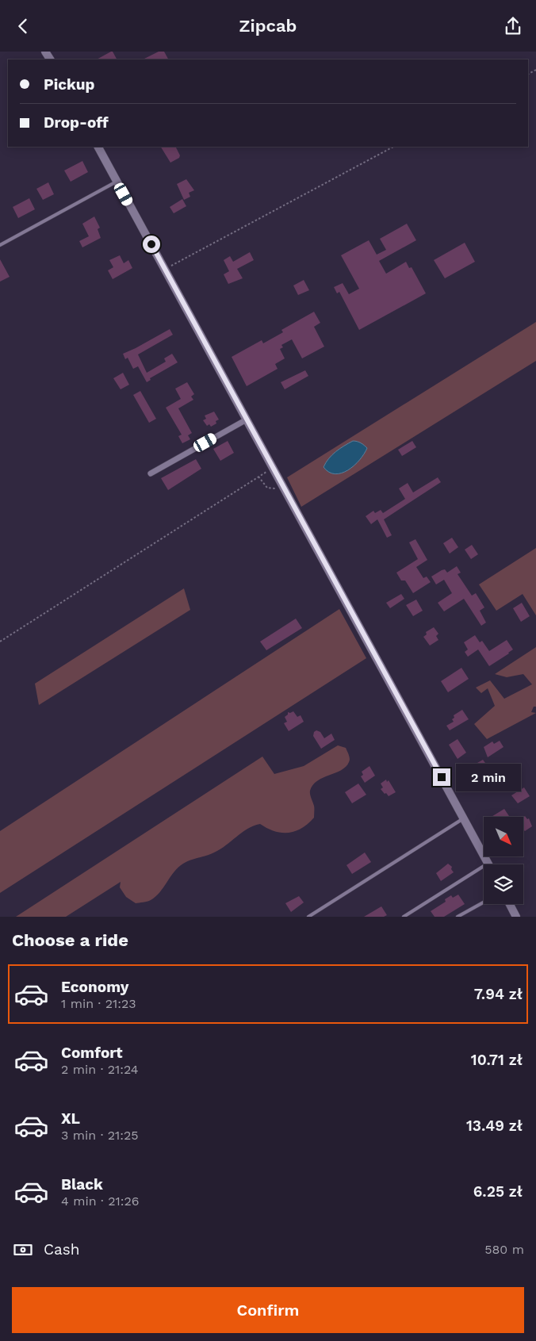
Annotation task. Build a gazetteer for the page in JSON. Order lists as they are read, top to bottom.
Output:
{
  "north": "bottom right",
  "page": {
    "header": "Zipcab",
    "banner": ["Pickup", "Drop-off"],
    "bubble": "2 min",
    "heading": "Choose a ride",
    "list": [
      {
        "name": "Economy",
        "note": "1 min · 21:23",
        "value": "7.94 zł"
      },
      {
        "name": "Comfort",
        "note": "2 min · 21:24",
        "value": "10.71 zł"
      },
      {
        "name": "XL",
        "note": "3 min · 21:25",
        "value": "13.49 zł"
      },
      {
        "name": "Black",
        "note": "4 min · 21:26",
        "value": "6.25 zł"
      }
    ],
    "pay": ["Cash", "580 m"],
    "buttons": "Confirm"
  }
}
